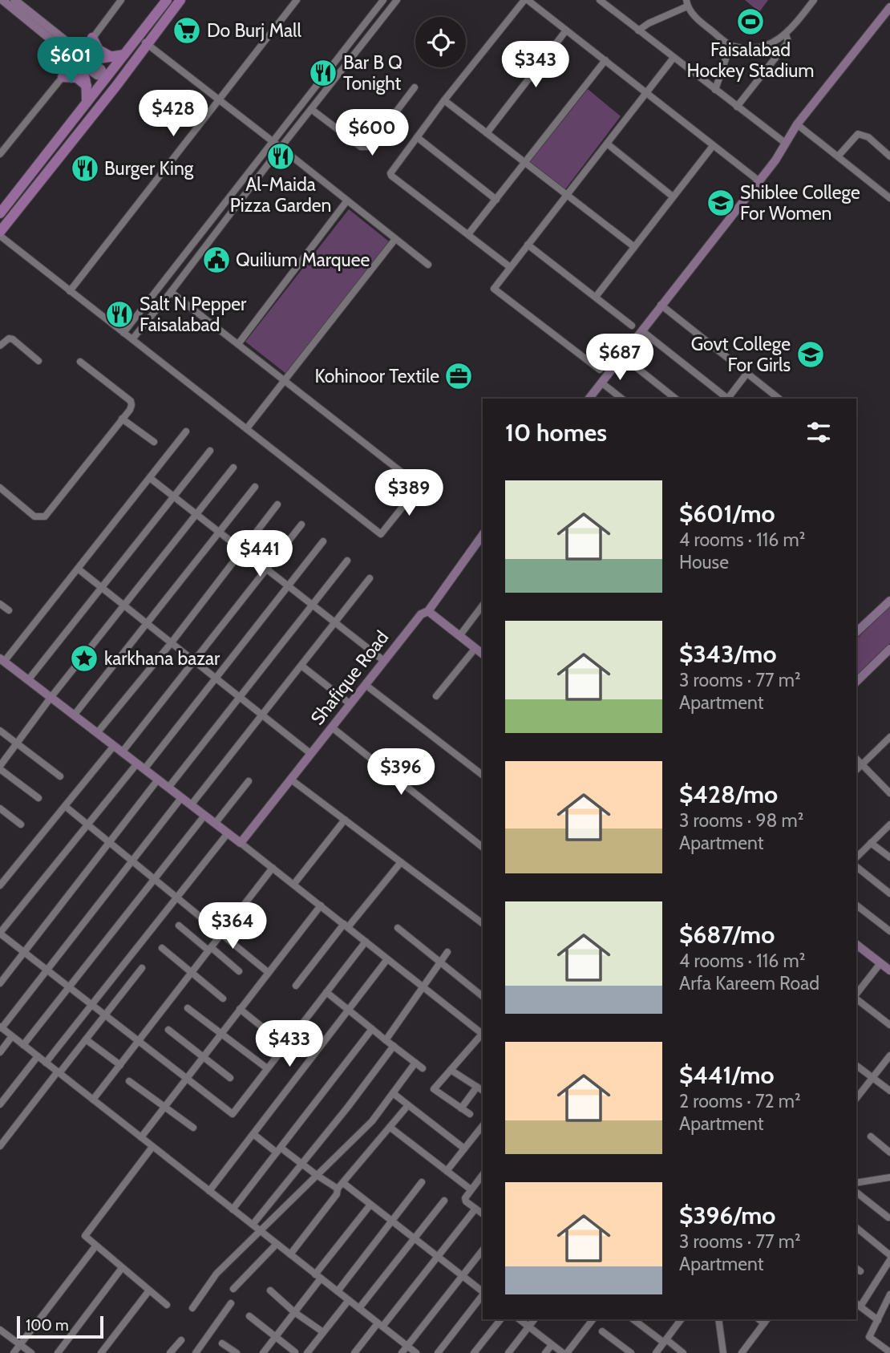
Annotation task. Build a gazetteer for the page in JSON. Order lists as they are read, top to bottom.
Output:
{
  "streets": {
    "street": ["Shafique Road"]
  },
  "places": {
    "sports": ["Faisalabad Hockey Stadium"],
    "supermarket": ["Do Burj Mall"],
    "restaurant": [
      "Bar B Q Tonight",
      "Al-Maida Pizza Garden",
      "Burger King",
      "Salt N Pepper Faisalabad"
    ],
    "school or university": ["Shiblee College For Women", "Govt College For Girls"],
    "public building": ["Quilium Marquee"],
    "office": ["Kohinoor Textile"],
    "place": ["karkhana bazar"]
  },
  "scale_bar": "100 m",
  "page": {
    "price": [
      "$601",
      "$343",
      "$428",
      "$600",
      "$687",
      "$389",
      "$441",
      "$396",
      "$364",
      "$433"
    ],
    "heading": "10 homes",
    "list": [
      {
        "name": "$601/mo",
        "note": "4 rooms · 116 m² · House"
      },
      {
        "name": "$343/mo",
        "note": "3 rooms · 77 m² · Apartment"
      },
      {
        "name": "$428/mo",
        "note": "3 rooms · 98 m² · Apartment"
      },
      {
        "name": "$687/mo",
        "note": "4 rooms · 116 m² · Arfa Kareem Road"
      },
      {
        "name": "$441/mo",
        "note": "2 rooms · 72 m² · Apartment"
      },
      {
        "name": "$396/mo",
        "note": "3 rooms · 77 m² · Apartment"
      }
    ],
    "scale": "100 m"
  }
}
